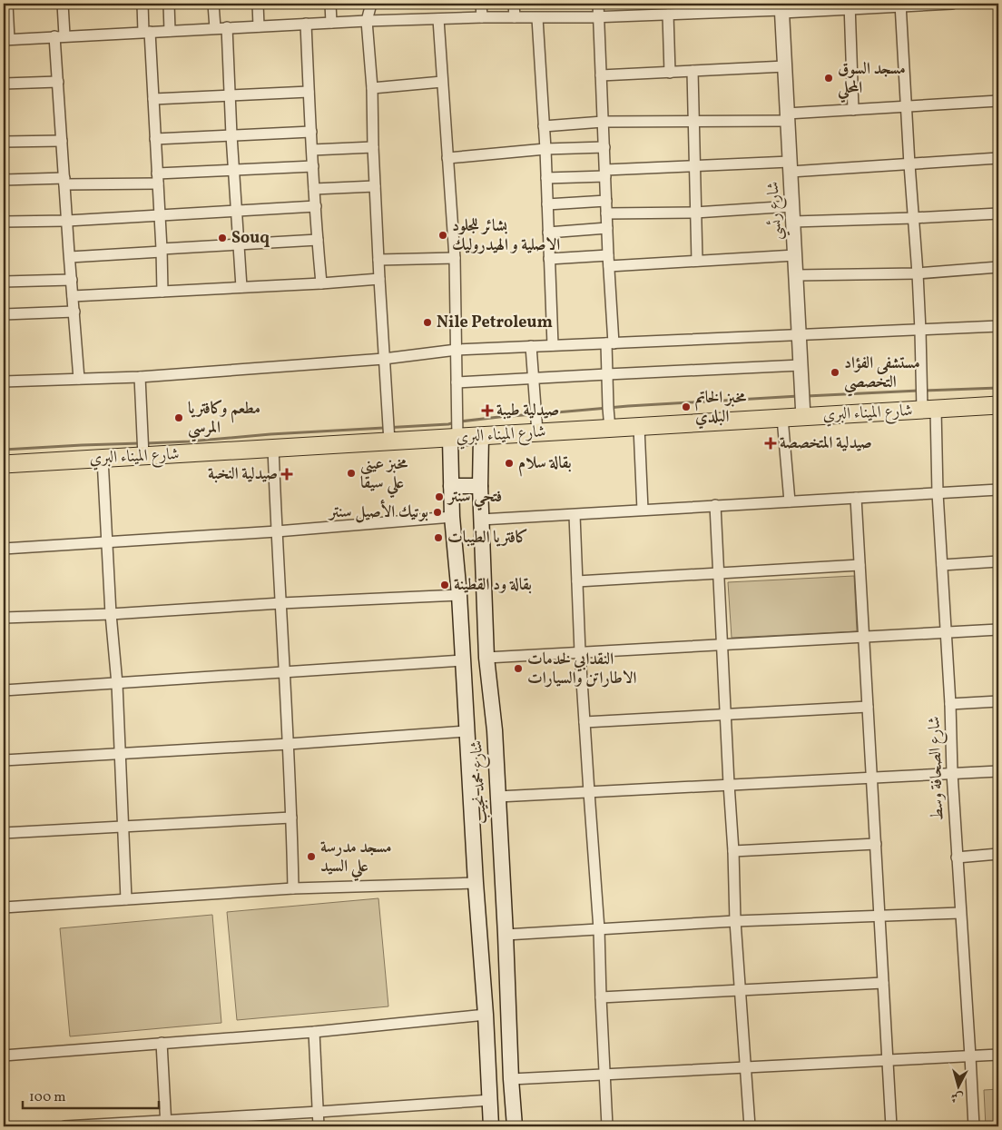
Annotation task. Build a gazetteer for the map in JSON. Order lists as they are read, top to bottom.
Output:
{
  "streets": {
    "highway": ["شارع الميناء البري"],
    "main road": ["شارع محمد نجيب"],
    "street": ["شارع رئسي", "شارع الصحافة وسط"]
  },
  "crossings": [
    ["شارع رئسي", "شارع الميناء البري"],
    ["شارع الميناء البري", "شارع الصحافة وسط"],
    ["شارع الميناء البري", "شارع محمد نجيب"]
  ],
  "places": {
    "other": [
      "مسجد السوق المحلي",
      "بشائر للجلود الاصلية و الهيدروليك",
      "Souq",
      "Nile Petroleum",
      "مستشفى الفؤاد التخصصي",
      "مخبز الخاتم البلدي",
      "مطعم وكافتريا المرسي",
      "بقالة سلام",
      "مخبز عيني علي سيقا",
      "فتحي سنتر",
      "بوتيك الأصيل سنتر",
      "كافتريا الطيبات",
      "بقالة ود القطينة",
      "النقدابي لخدمات الاطاراتن والسيارات",
      "مسجد مدرسة علي السيد"
    ],
    "health": ["صيدلية طيبة", "صيدلية المتخصصة", "صيدلية النخبة"]
  },
  "scale_bar": "100 m",
  "north": "bottom"
}
